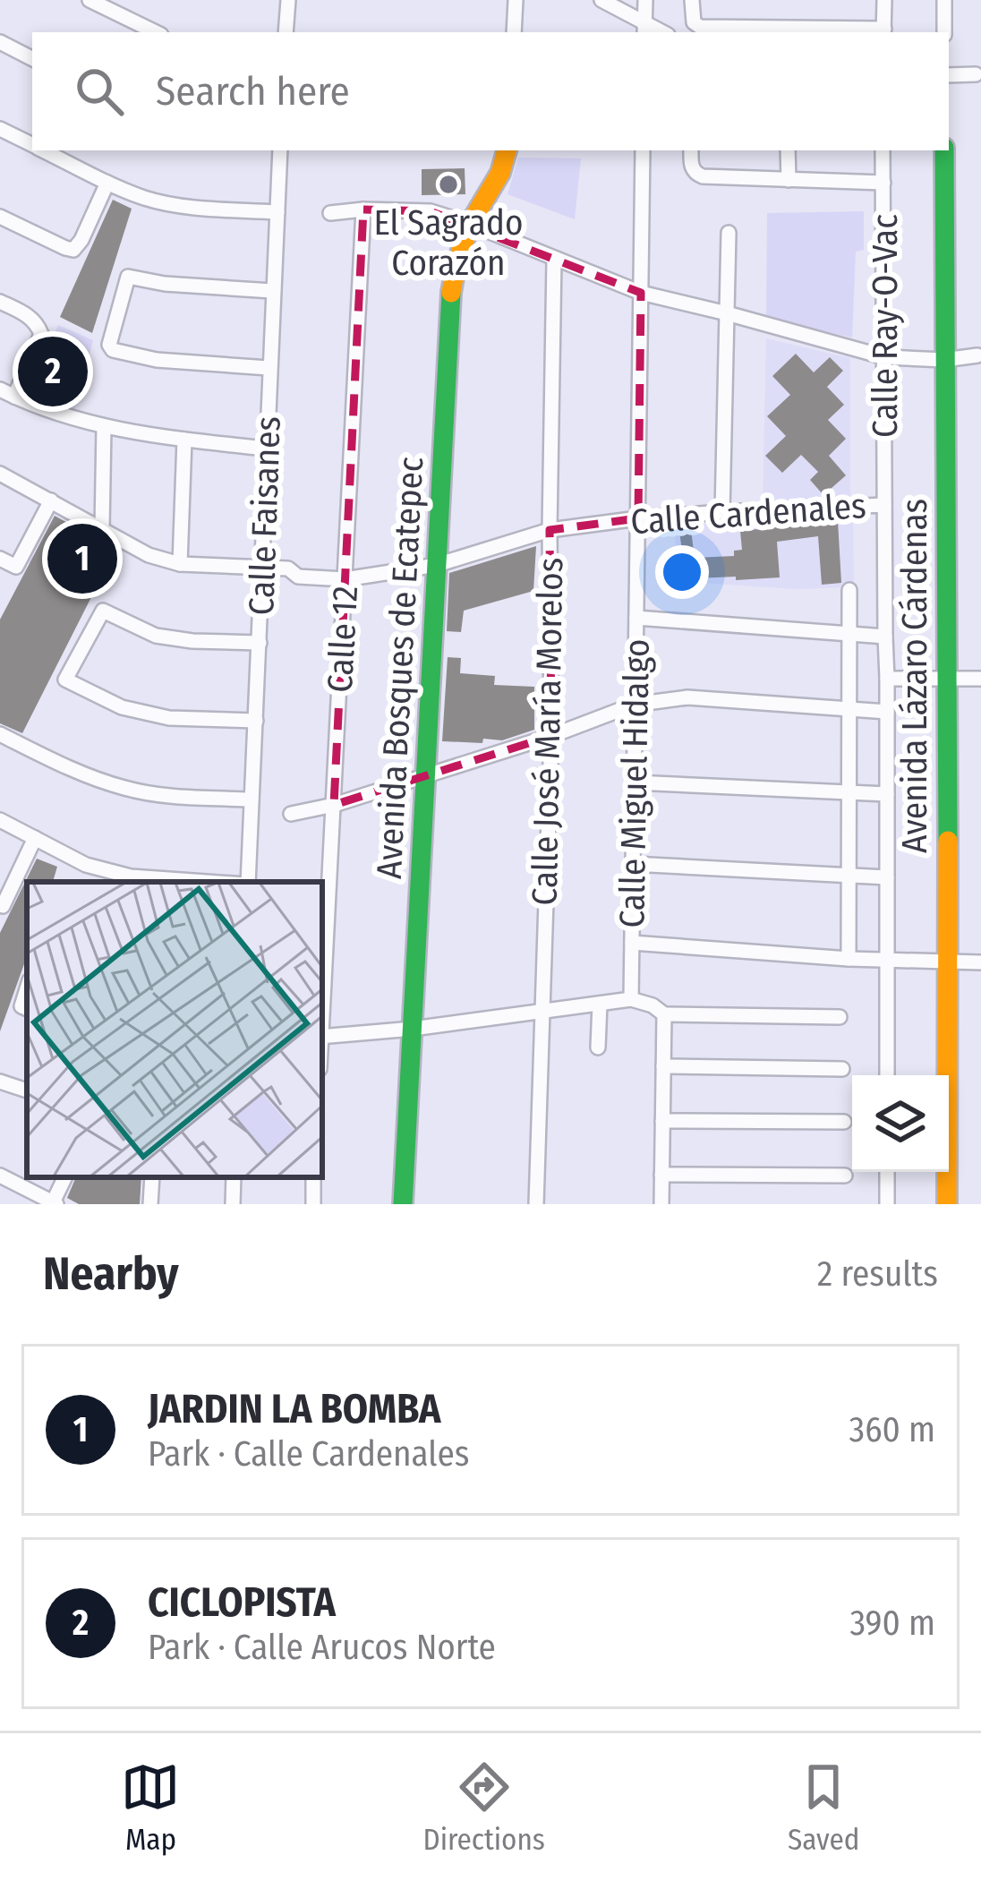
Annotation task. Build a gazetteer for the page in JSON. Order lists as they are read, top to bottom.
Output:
{
  "streets": {
    "street": [
      "Calle Ray-O-Vac",
      "Calle Cardenales",
      "Calle Faisanes",
      "Calle 12",
      "Avenida Bosques de Ecatepec",
      "Avenida Lázaro Cárdenas",
      "Calle José María Morelos",
      "Calle Miguel Hidalgo"
    ]
  },
  "crossings": [
    ["Calle Ray-O-Vac", "Calle Cardenales"],
    ["Calle Cardenales", "Calle Faisanes"],
    ["Calle Cardenales", "Calle 12"],
    ["Calle Cardenales", "Avenida Bosques de Ecatepec"],
    ["Calle Cardenales", "Calle José María Morelos"],
    ["Calle Cardenales", "Calle Miguel Hidalgo"]
  ],
  "places": ["El Sagrado Corazón"],
  "page": {
    "search": "Search here",
    "pins": ["2", "1"],
    "heading": ["Nearby", "2 results"],
    "list": [
      {
        "mark": "1",
        "name": "JARDIN LA BOMBA",
        "note": "Park · Calle Cardenales",
        "value": "360 m"
      },
      {
        "mark": "2",
        "name": "CICLOPISTA",
        "note": "Park · Calle Arucos Norte",
        "value": "390 m"
      }
    ],
    "nav": ["Map", "Directions", "Saved"]
  }
}
